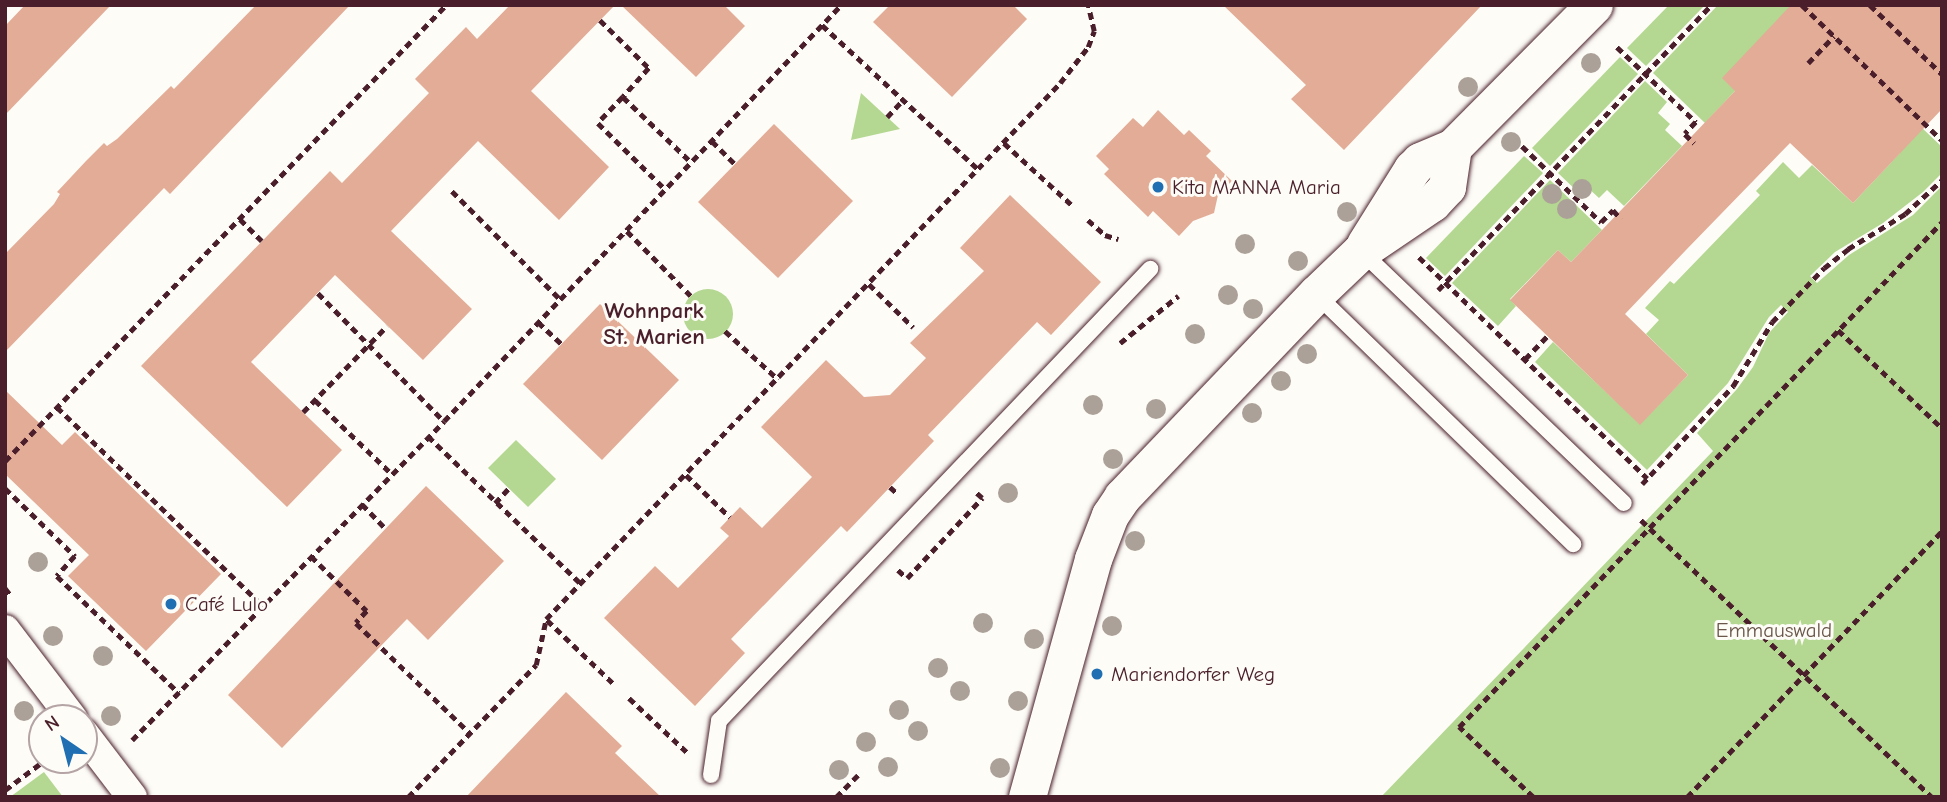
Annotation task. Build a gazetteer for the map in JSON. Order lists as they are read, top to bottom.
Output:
{
  "districts": ["Wohnpark St. Marien"],
  "parks": ["Emmauswald"],
  "places": ["Kita MANNA Maria", "Café Lulo", "Mariendorfer Weg"],
  "north": "top left"
}
